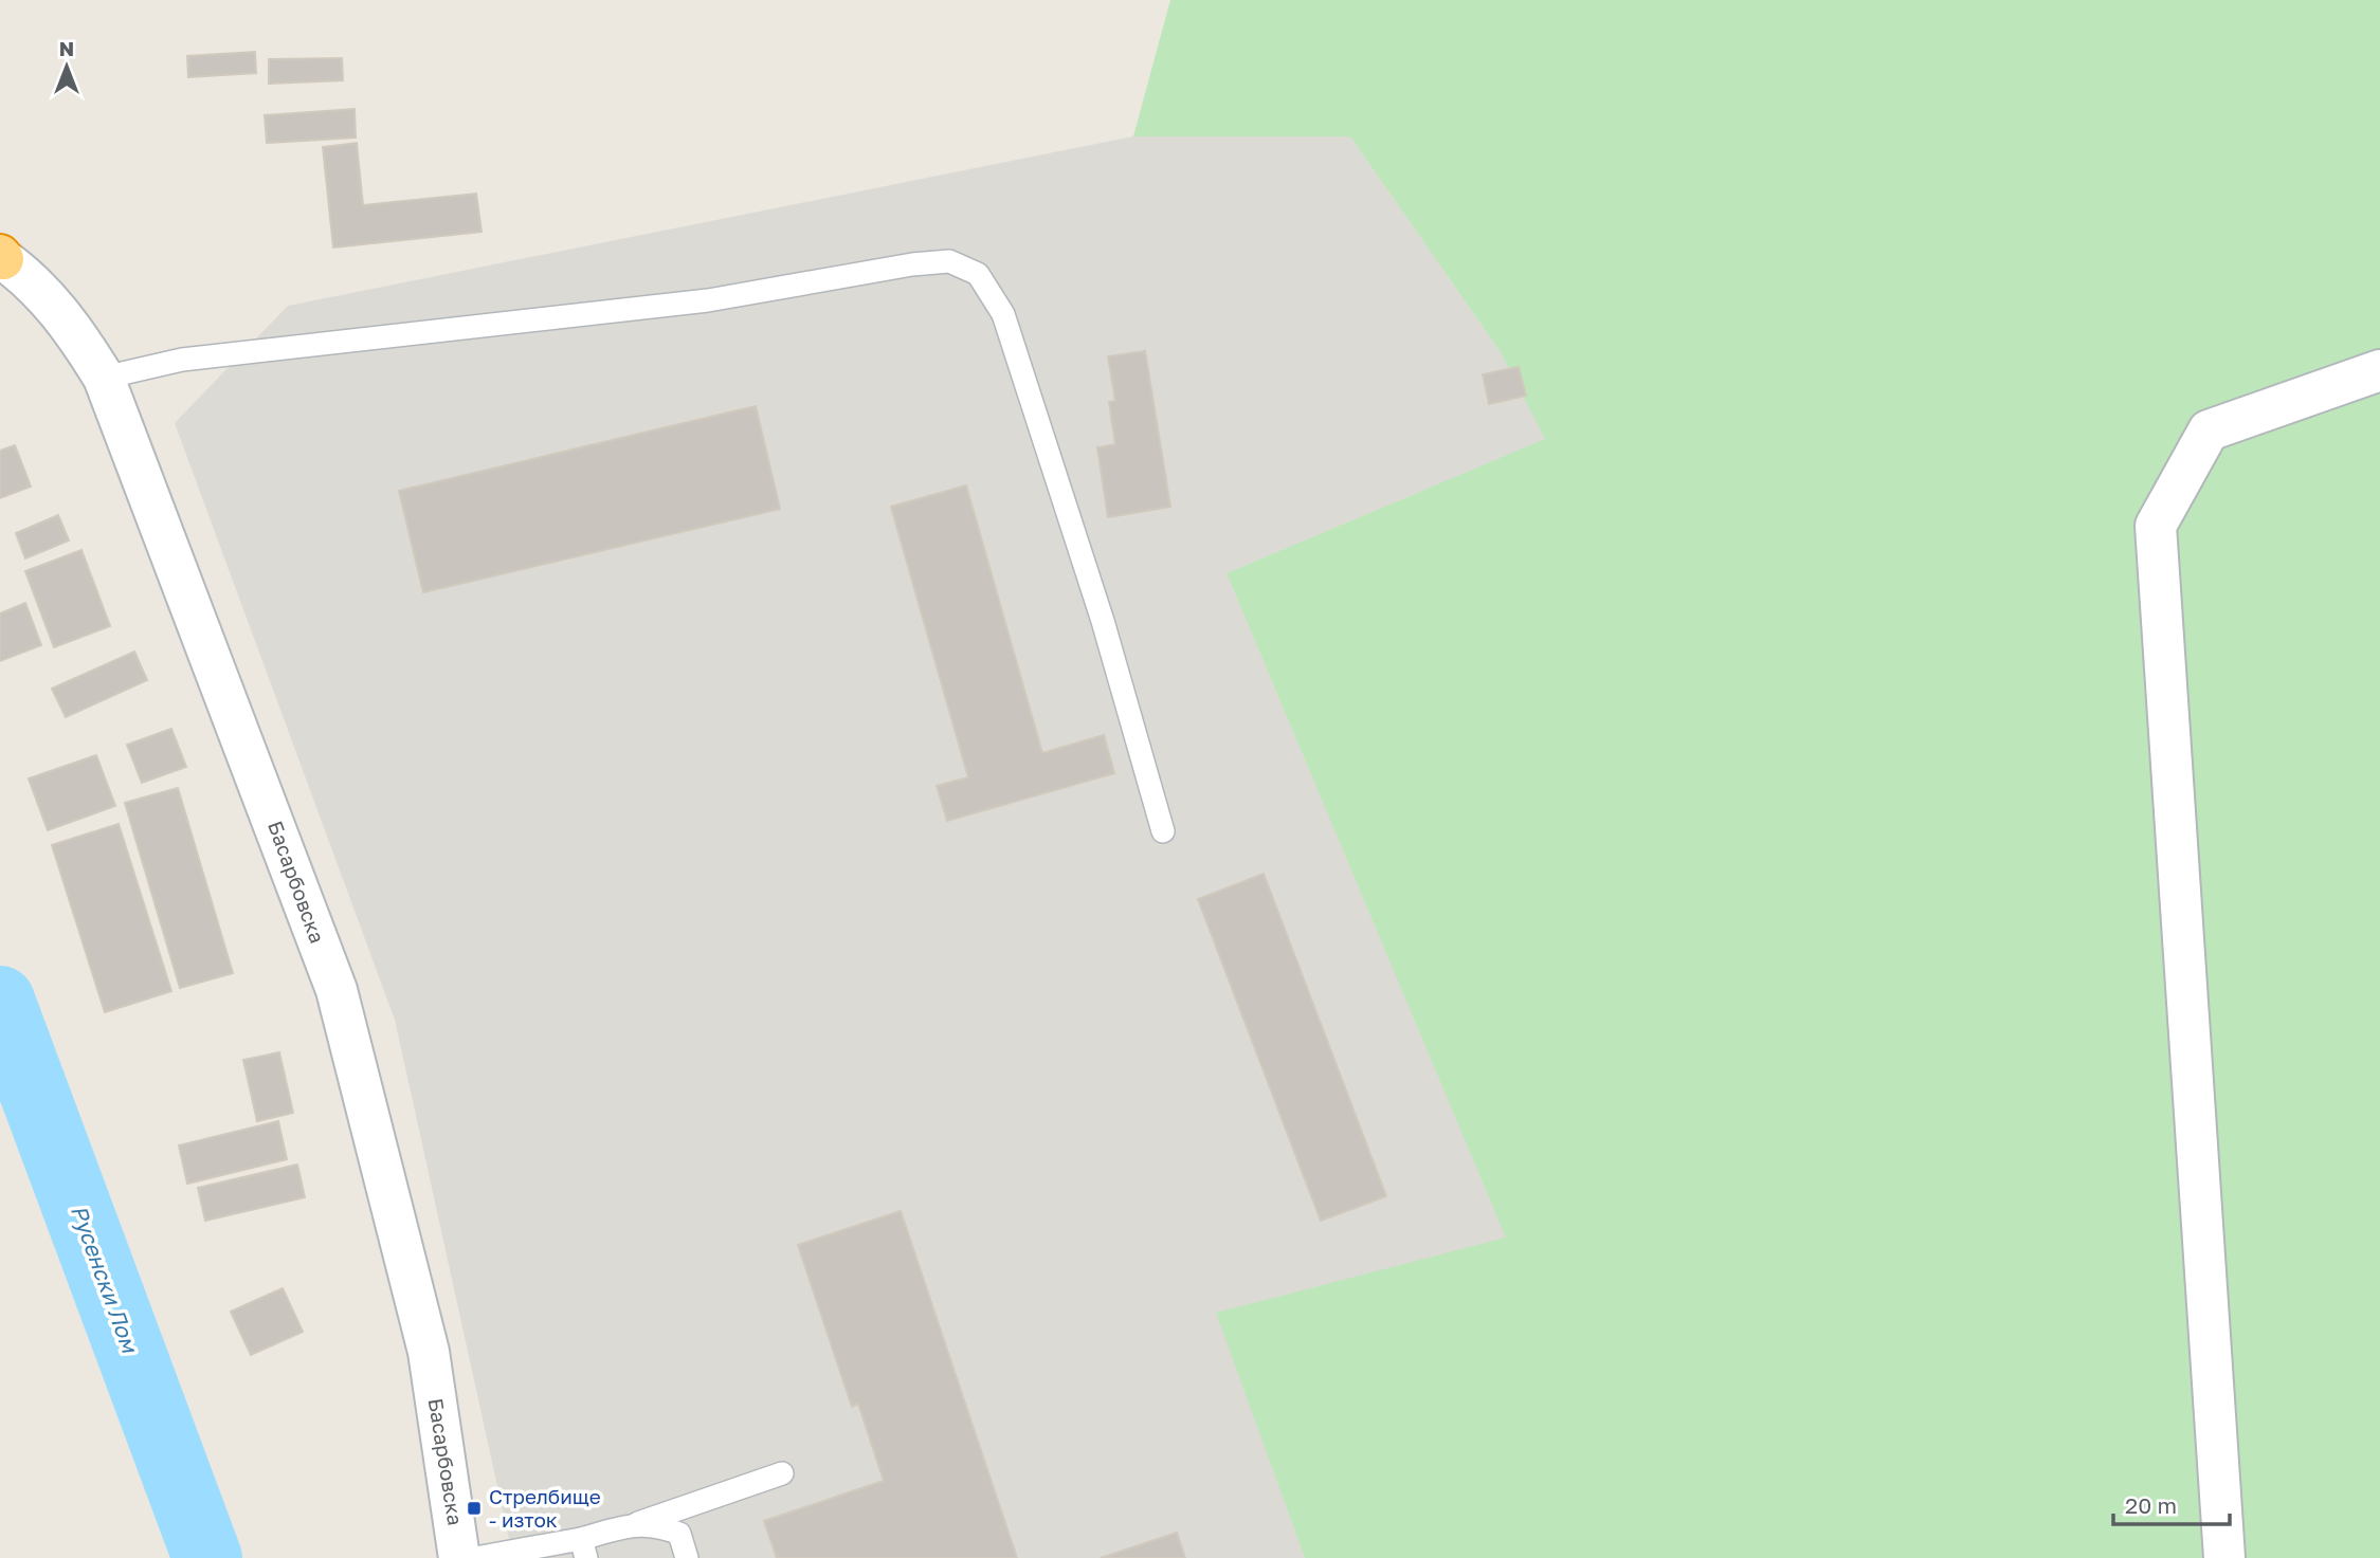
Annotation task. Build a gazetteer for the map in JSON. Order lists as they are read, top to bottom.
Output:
{
  "streets": {
    "street": ["Басарбовска"]
  },
  "water": ["Русенски Лом"],
  "places": {
    "transit": ["Стрелбище - изток"]
  },
  "scale_bar": "20 m",
  "north": "top"
}
